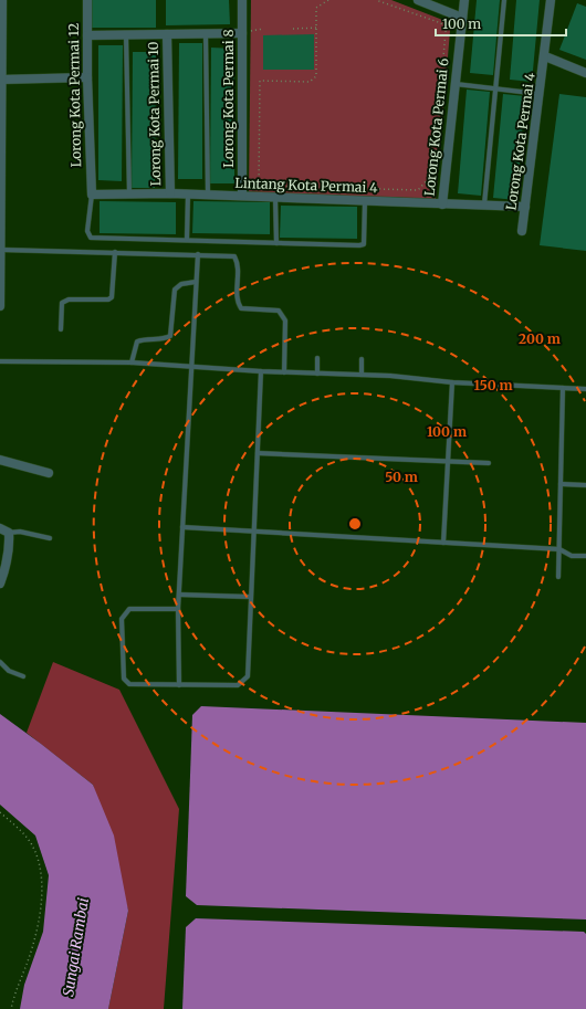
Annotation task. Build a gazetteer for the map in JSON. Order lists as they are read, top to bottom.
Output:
{
  "streets": {
    "street": [
      "Lorong Kota Permai 12",
      "Lorong Kota Permai 8",
      "Lorong Kota Permai 10",
      "Lorong Kota Permai 6",
      "Lorong Kota Permai 4",
      "Lintang Kota Permai 4"
    ]
  },
  "crossings": [
    ["Lorong Kota Permai 12", "Lintang Kota Permai 4"],
    ["Lorong Kota Permai 8", "Lintang Kota Permai 4"],
    ["Lorong Kota Permai 10", "Lintang Kota Permai 4"],
    ["Lorong Kota Permai 6", "Lintang Kota Permai 4"],
    ["Lorong Kota Permai 4", "Lintang Kota Permai 4"]
  ],
  "water": ["Sungai Rambai"],
  "scale_bar": "100 m",
  "rings": [
    "200 m",
    "150 m",
    "100 m",
    "50 m"
  ]
}
